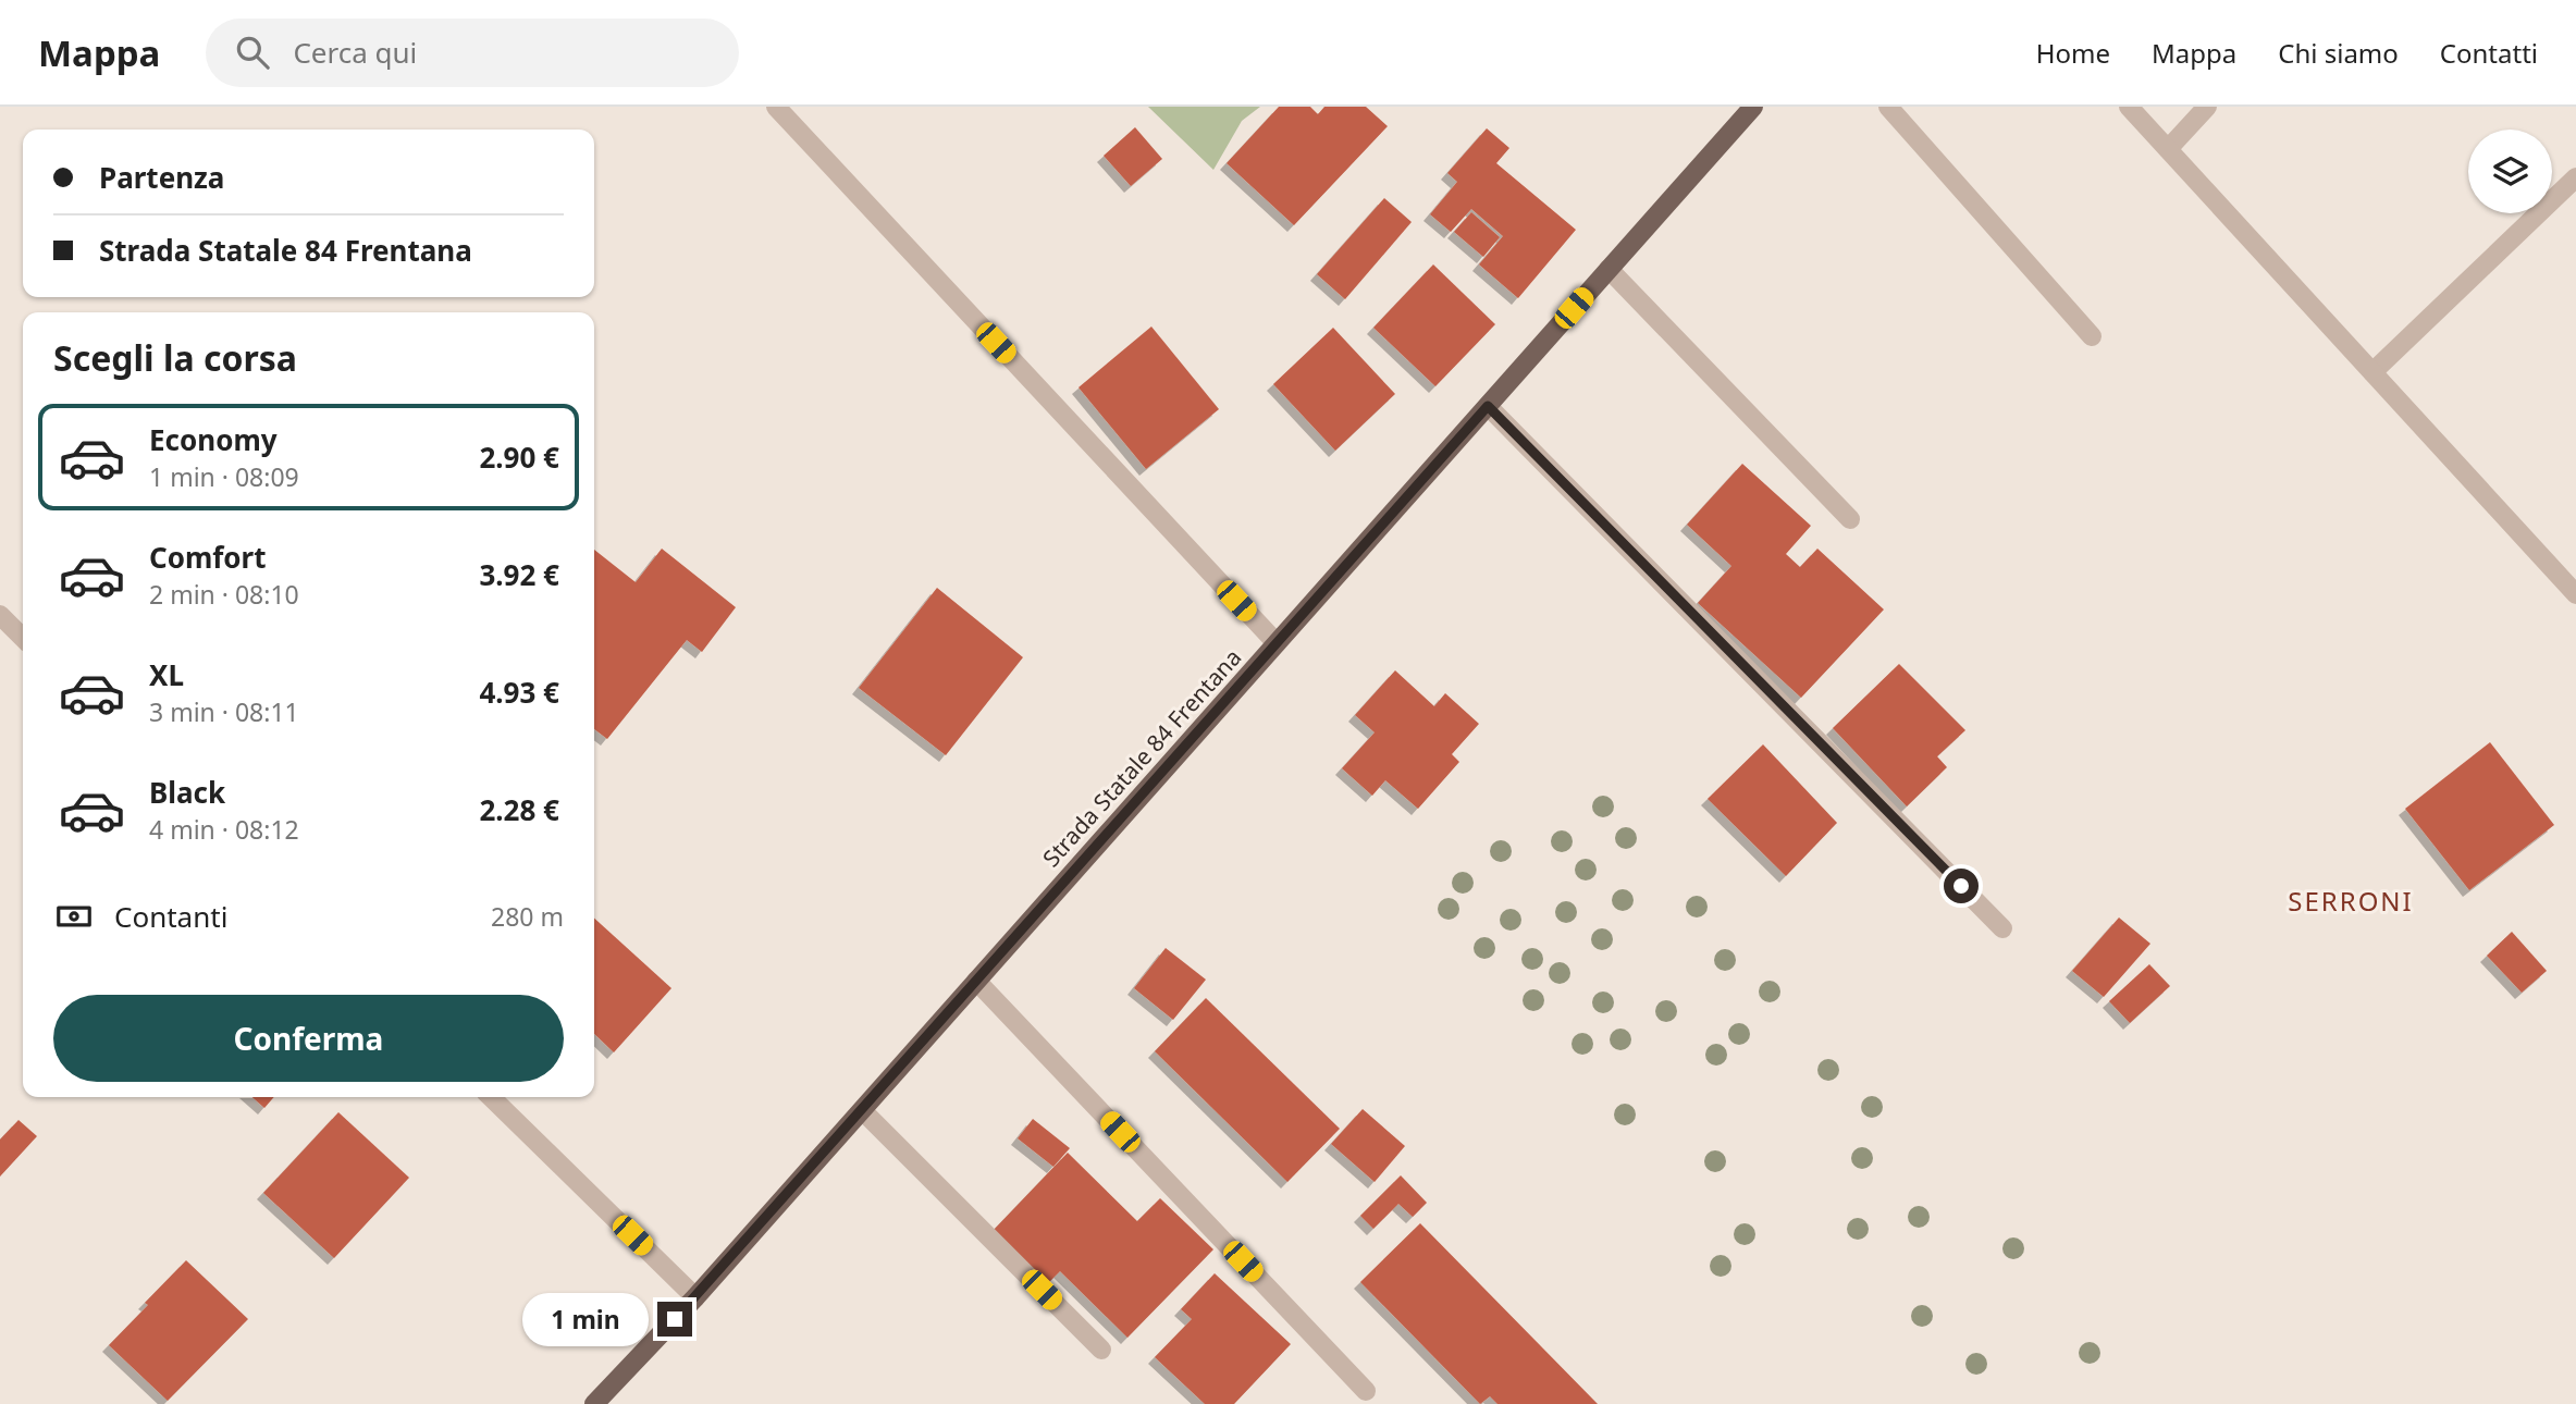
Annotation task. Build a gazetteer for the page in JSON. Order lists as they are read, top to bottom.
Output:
{
  "streets": {
    "main road": ["Strada Statale 84 Frentana"]
  },
  "districts": ["SERRONI"],
  "page": {
    "header": "Mappa",
    "search": "Cerca qui",
    "nav": [
      "Home",
      "Mappa",
      "Chi siamo",
      "Contatti"
    ],
    "banner": ["Partenza", "Strada Statale 84 Frentana"],
    "heading": "Scegli la corsa",
    "list": [
      {
        "name": "Economy",
        "note": "1 min · 08:09",
        "value": "2.90 €"
      },
      {
        "name": "Comfort",
        "note": "2 min · 08:10",
        "value": "3.92 €"
      },
      {
        "name": "XL",
        "note": "3 min · 08:11",
        "value": "4.93 €"
      },
      {
        "name": "Black",
        "note": "4 min · 08:12",
        "value": "2.28 €"
      }
    ],
    "pay": ["Contanti", "280 m"],
    "buttons": "Conferma",
    "bubble": "1 min"
  }
}
